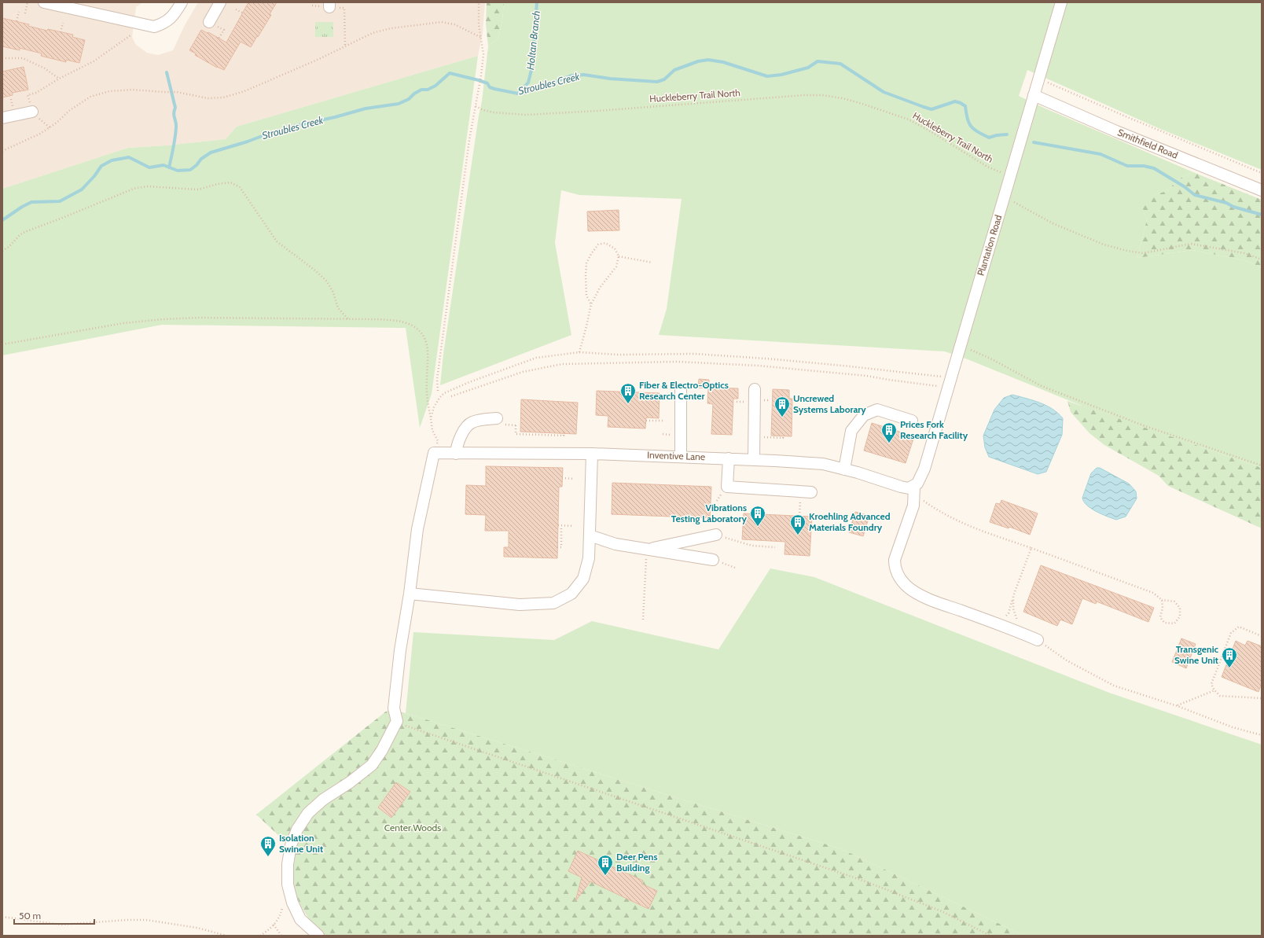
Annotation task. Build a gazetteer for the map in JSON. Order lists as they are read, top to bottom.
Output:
{
  "streets": {
    "street": ["Smithfield Road", "Plantation Road", "Inventive Lane"],
    "path": ["Huckleberry Trail North"]
  },
  "crossings": [
    ["Smithfield Road", "Plantation Road"],
    ["Plantation Road", "Inventive Lane"]
  ],
  "water": ["Holtan Branch", "Stroubles Creek"],
  "parks": ["Center Woods"],
  "places": {
    "building": [
      "Fiber & Electro-Optics Research Center",
      "Uncrewed Systems Laborary",
      "Prices Fork Research Facility",
      "Vibrations Testing Laboratory",
      "Kroehling Advanced Materials Foundry",
      "Transgenic Swine Unit",
      "Isolation Swine Unit",
      "Deer Pens Building"
    ]
  },
  "scale_bar": "50 m"
}
